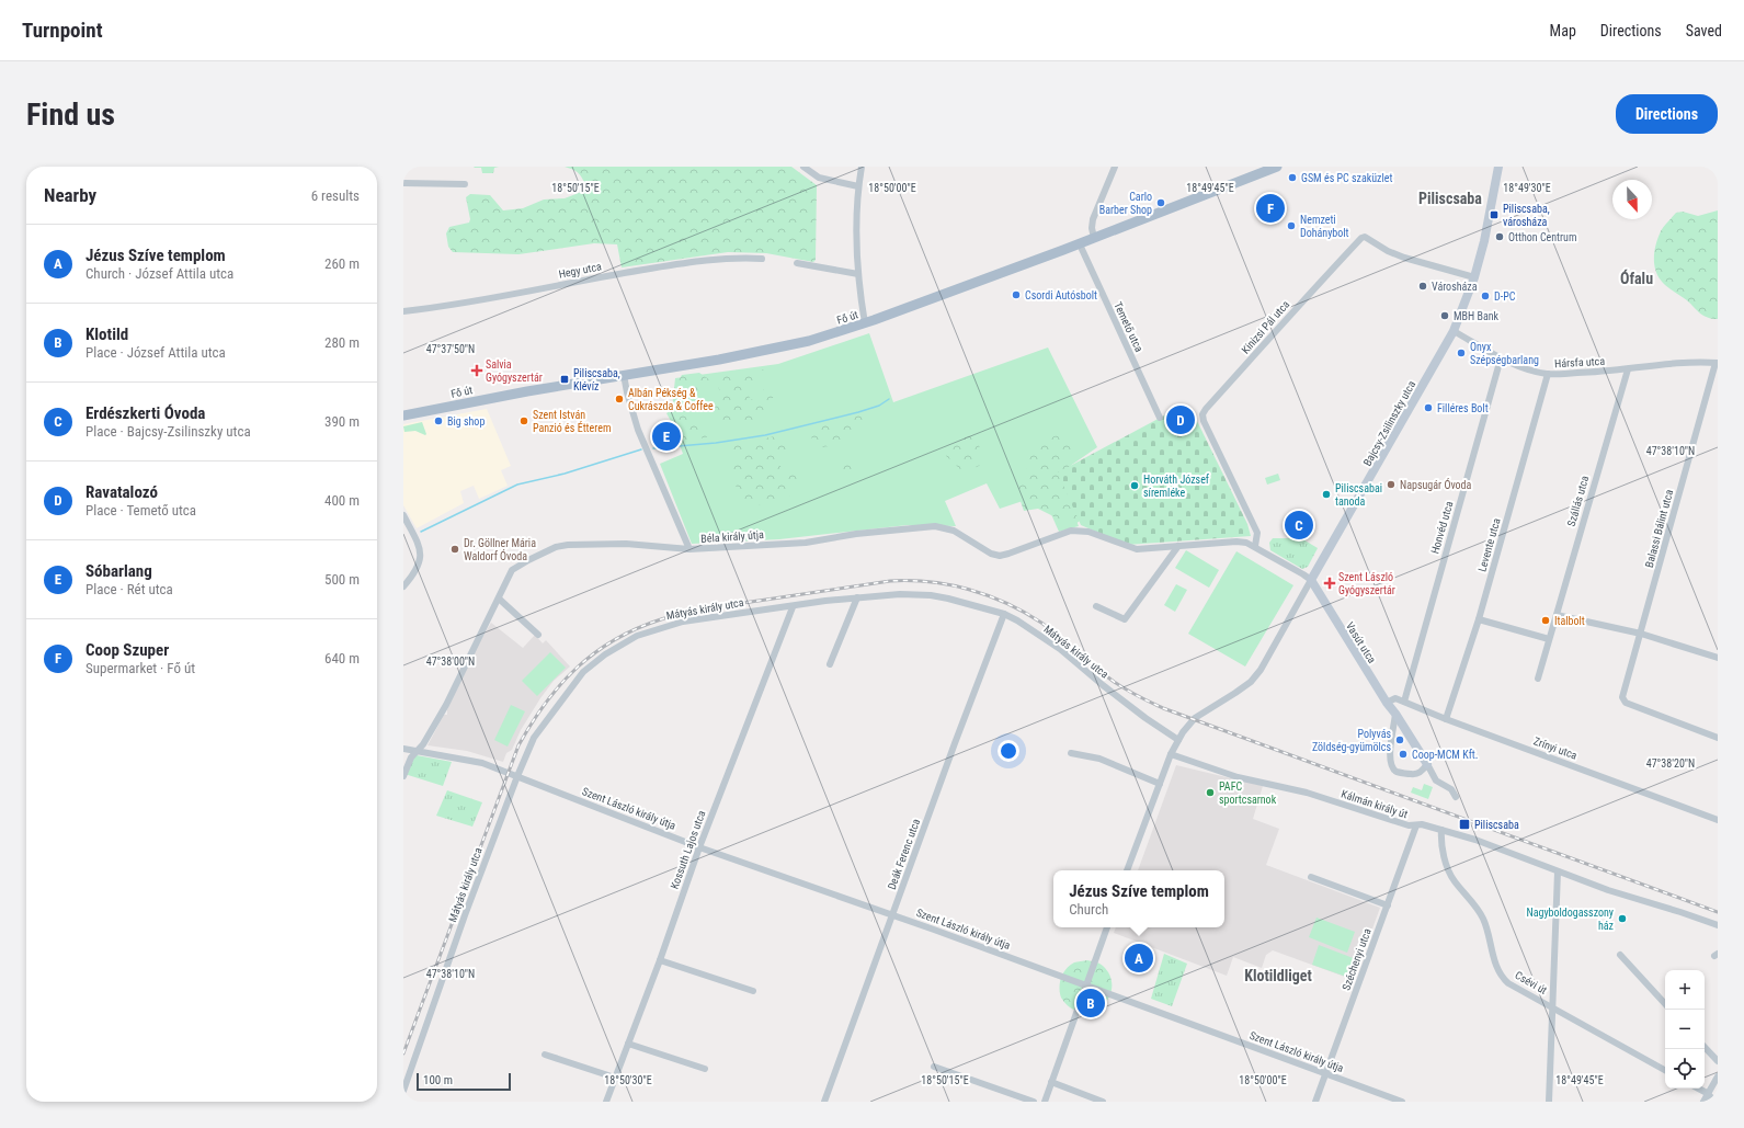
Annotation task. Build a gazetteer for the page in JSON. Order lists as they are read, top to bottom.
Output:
{
  "streets": {
    "main road": ["Fő út"],
    "street": [
      "Hegy utca",
      "Temető utca",
      "Kinizsi Pál utca",
      "Hársfa utca",
      "Bajcsy-Zsilinszky utca",
      "Szállás utca",
      "Honvéd utca",
      "Balassi Bálint utca",
      "Béla király útja",
      "Levente utca",
      "Mátyás király utca",
      "Vasút utca",
      "Zrínyi utca",
      "Kálmán király út",
      "Szent László király útja",
      "Kossuth Lajos utca",
      "Deák Ferenc utca",
      "Széchenyi utca",
      "Csévi út"
    ]
  },
  "crossings": [
    ["Fő út", "Temető utca"],
    ["Kinizsi Pál utca", "Bajcsy-Zsilinszky utca"],
    ["Kinizsi Pál utca", "Béla király útja"],
    ["Hársfa utca", "Bajcsy-Zsilinszky utca"],
    ["Hársfa utca", "Szállás utca"],
    ["Hársfa utca", "Honvéd utca"],
    ["Hársfa utca", "Balassi Bálint utca"],
    ["Hársfa utca", "Levente utca"],
    ["Bajcsy-Zsilinszky utca", "Béla király útja"],
    ["Bajcsy-Zsilinszky utca", "Mátyás király utca"],
    ["Bajcsy-Zsilinszky utca", "Vasút utca"],
    ["Bajcsy-Zsilinszky utca", "Kálmán király út"],
    ["Honvéd utca", "Zrínyi utca"],
    ["Béla király útja", "Vasút utca"],
    ["Béla király útja", "Szent László király útja"],
    ["Levente utca", "Zrínyi utca"],
    ["Mátyás király utca", "Szent László király útja"],
    ["Mátyás király utca", "Kossuth Lajos utca"],
    ["Mátyás király utca", "Deák Ferenc utca"],
    ["Vasút utca", "Zrínyi utca"],
    ["Kálmán király út", "Széchenyi utca"],
    ["Kálmán király út", "Csévi út"],
    ["Szent László király útja", "Kossuth Lajos utca"],
    ["Szent László király útja", "Deák Ferenc utca"],
    ["Szent László király útja", "Széchenyi utca"]
  ],
  "districts": ["Piliscsaba", "Ófalu", "Klotildliget"],
  "places": {
    "other": [
      "GSM és PC szaküzlet",
      "Carlo Barber Shop",
      "Nemzeti Dohánybolt",
      "Otthon Centrum",
      "Városháza",
      "Csordi Autósbolt",
      "D-PC",
      "MBH Bank",
      "Onyx Szépségbarlang",
      "Albán Pékség & Cukrászda & Coffee",
      "Filléres Bolt",
      "Big shop",
      "Szent István Panzió és Étterem",
      "Napsugár Óvoda",
      "Horváth József síremléke",
      "Piliscsabai tanoda",
      "Dr. Göllner Mária Waldorf Óvoda",
      "Italbolt",
      "Polyvás Zöldség-gyümölcs",
      "Coop-MCM Kft.",
      "PAFC sportcsarnok",
      "Nagyboldogasszony ház"
    ],
    "transit": ["Piliscsaba, városháza", "Piliscsaba, Klévíz", "Piliscsaba"],
    "health": ["Salvia Gyógyszertár", "Szent László Gyógyszertár"]
  },
  "scale_bar": "100 m",
  "north": "bottom",
  "page": {
    "header": "Turnpoint",
    "nav": ["Map", "Directions", "Saved"],
    "buttons": "Directions",
    "title": "Find us",
    "heading": ["Nearby", "6 results"],
    "pins": [
      "F",
      "D",
      "E",
      "C",
      "A",
      "B"
    ],
    "list": [
      {
        "mark": "A",
        "name": "Jézus Szíve templom",
        "note": "Church · József Attila utca",
        "value": "260 m"
      },
      {
        "mark": "B",
        "name": "Klotild",
        "note": "Place · József Attila utca",
        "value": "280 m"
      },
      {
        "mark": "C",
        "name": "Erdészkerti Óvoda",
        "note": "Place · Bajcsy-Zsilinszky utca",
        "value": "390 m"
      },
      {
        "mark": "D",
        "name": "Ravatalozó",
        "note": "Place · Temető utca",
        "value": "400 m"
      },
      {
        "mark": "E",
        "name": "Sóbarlang",
        "note": "Place · Rét utca",
        "value": "500 m"
      },
      {
        "mark": "F",
        "name": "Coop Szuper",
        "note": "Supermarket · Fő út",
        "value": "640 m"
      }
    ],
    "popup": ["Jézus Szíve templom", "Church"],
    "map_buttons": ["+", "−"],
    "scale": "100 m"
  },
  "coordinates": [
    "18°50'15\"E",
    "18°50'00\"E",
    "18°49'45\"E",
    "18°49'30\"E",
    "47°37'50\"N",
    "47°38'10\"N",
    "47°38'00\"N",
    "47°38'20\"N",
    "18°50'30\"E"
  ]
}
